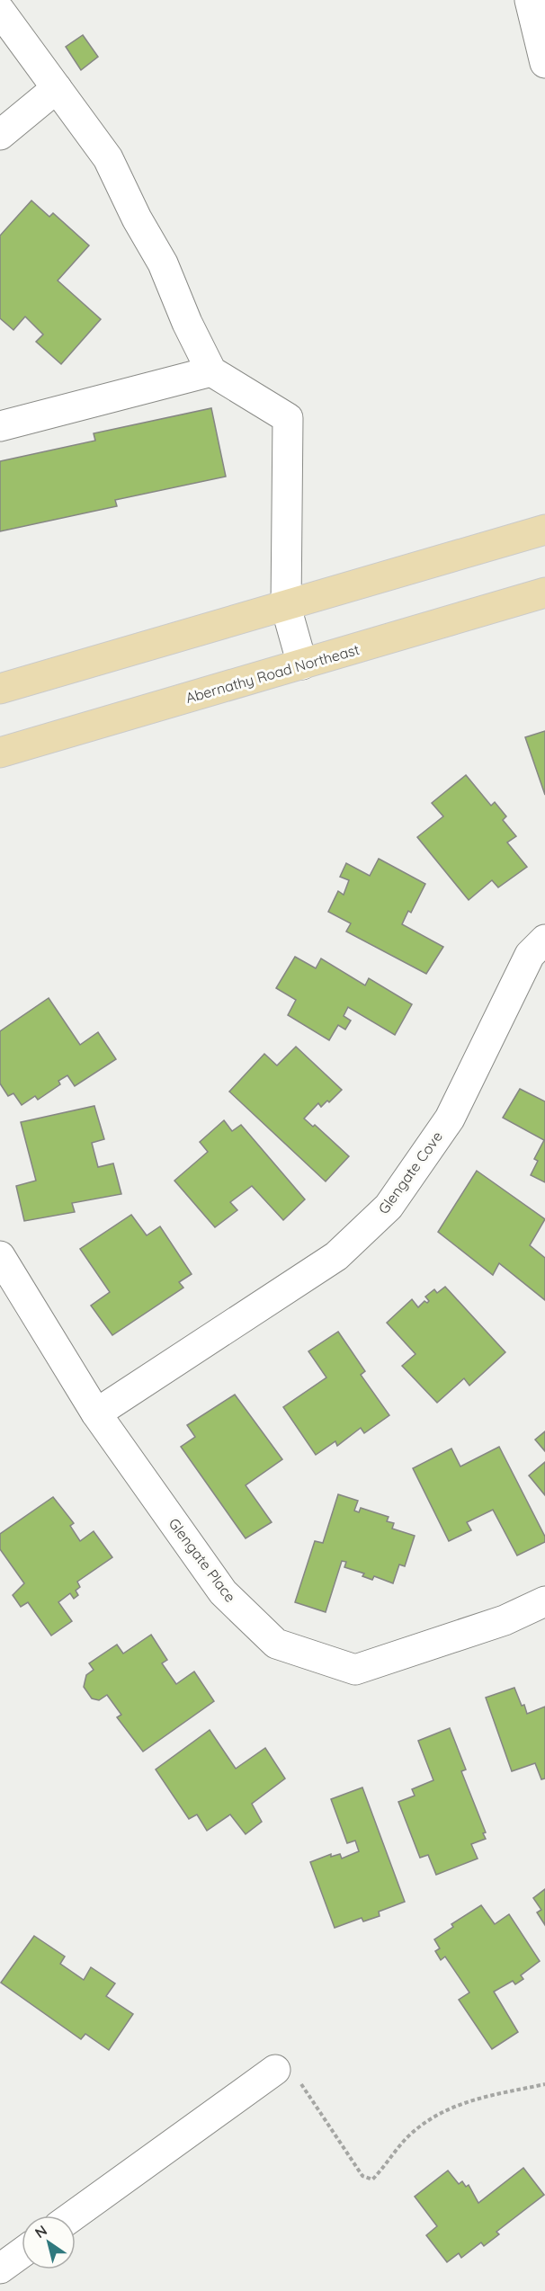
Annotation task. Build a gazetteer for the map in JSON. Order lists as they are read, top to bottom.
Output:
{
  "streets": {
    "main road": ["Abernathy Road Northeast"],
    "street": ["Glengate Cove", "Glengate Place"]
  },
  "crossings": [
    ["Glengate Cove", "Glengate Place"]
  ],
  "north": "top left"
}
